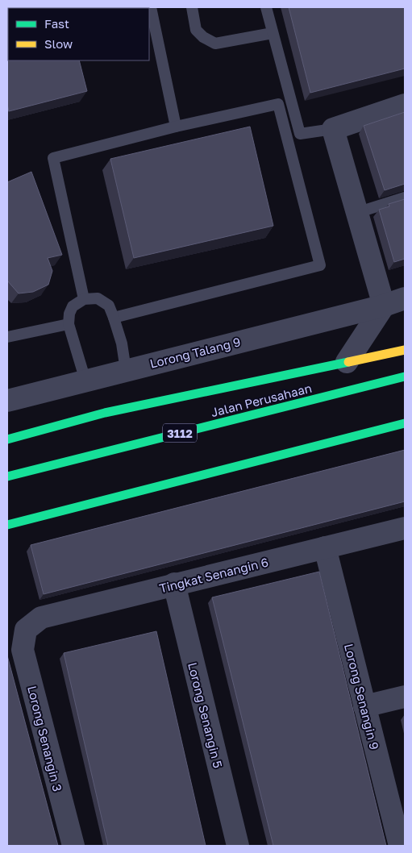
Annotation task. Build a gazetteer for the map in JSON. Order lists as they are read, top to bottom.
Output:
{
  "streets": {
    "main road": ["Jalan Perusahaan", "3112"],
    "street": [
      "Lorong Talang 9",
      "Tingkat Senangin 6",
      "Lorong Senangin 9",
      "Lorong Senangin 5",
      "Lorong Senangin 3"
    ]
  },
  "crossings": [
    ["Tingkat Senangin 6", "Lorong Senangin 9"],
    ["Tingkat Senangin 6", "Lorong Senangin 5"],
    ["Tingkat Senangin 6", "Lorong Senangin 3"]
  ],
  "legend": ["Fast", "Slow"]
}
